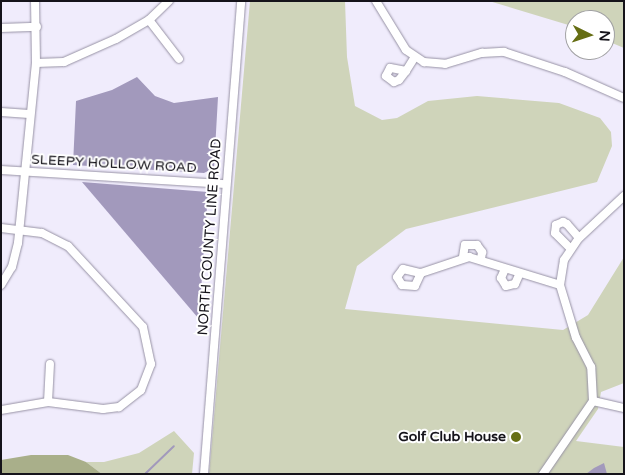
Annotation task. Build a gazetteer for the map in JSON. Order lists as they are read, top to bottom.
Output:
{
  "streets": {
    "street": ["SLEEPY HOLLOW ROAD", "NORTH COUNTY LINE ROAD"]
  },
  "crossings": [
    ["SLEEPY HOLLOW ROAD", "NORTH COUNTY LINE ROAD"]
  ],
  "places": ["Golf Club House"],
  "north": "right"
}
